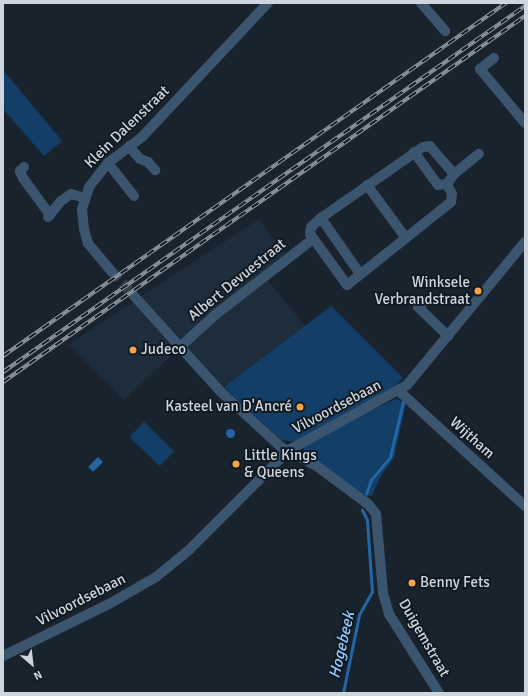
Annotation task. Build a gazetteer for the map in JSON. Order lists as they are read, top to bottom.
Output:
{
  "streets": {
    "street": [
      "Klein Dalenstraat",
      "Albert Devuestraat",
      "Vilvoordsebaan",
      "Wijtham",
      "Duigemstraat"
    ]
  },
  "crossings": [
    ["Vilvoordsebaan", "Wijtham"],
    ["Vilvoordsebaan", "Duigemstraat"]
  ],
  "water": ["Hogebeek"],
  "places": [
    "Winksele Verbrandstraat",
    "Judeco",
    "Kasteel van D'Ancré",
    "Little Kings & Queens",
    "Benny Fets"
  ],
  "north": "bottom right"
}
